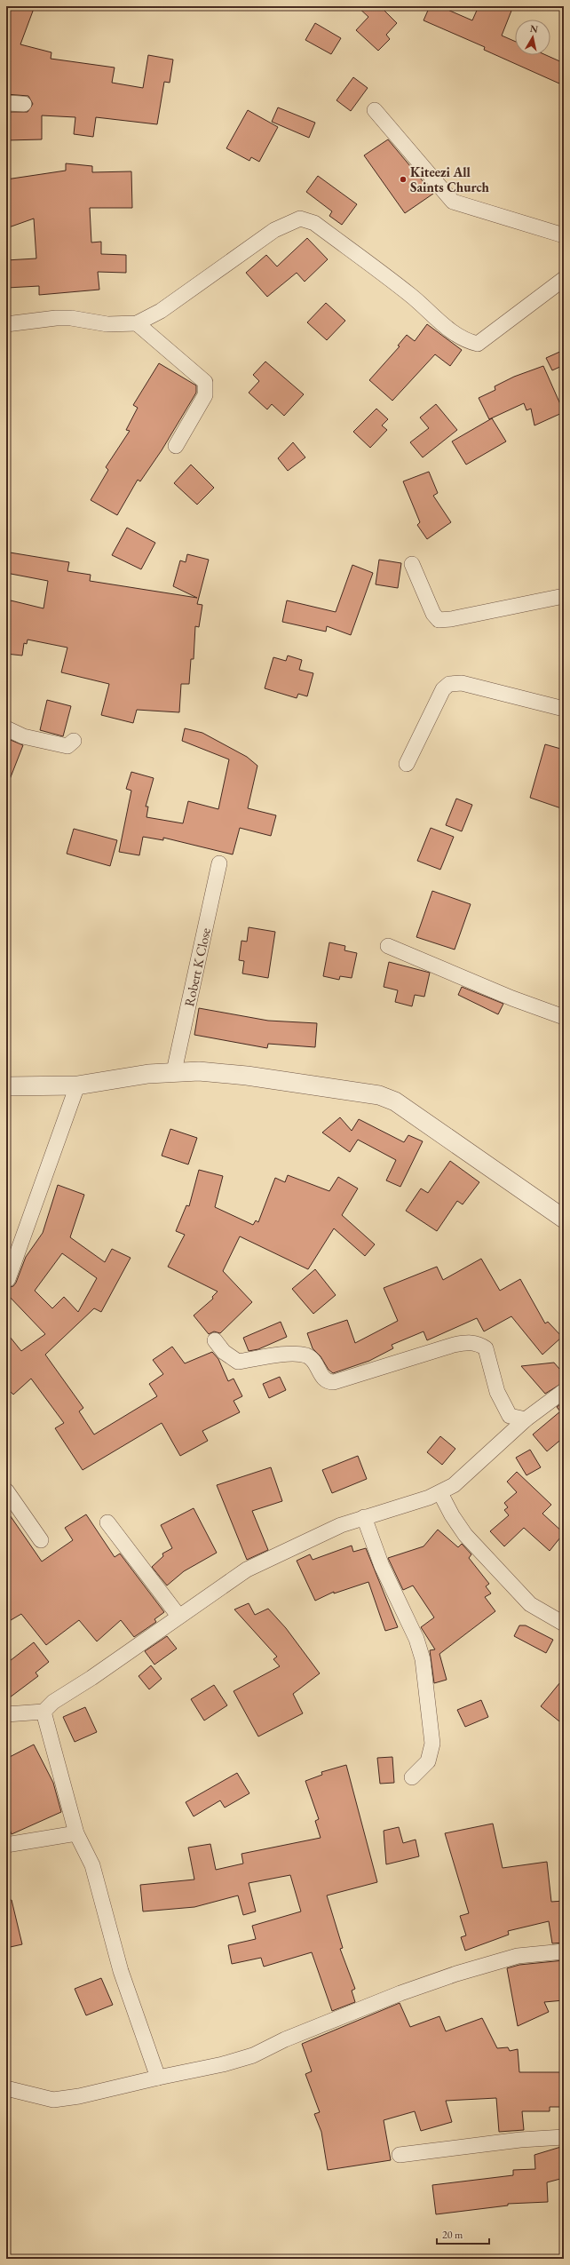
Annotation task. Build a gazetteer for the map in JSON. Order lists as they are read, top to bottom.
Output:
{
  "streets": {
    "street": ["Robert K Close"]
  },
  "places": ["Kiteezi All Saints Church"],
  "scale_bar": "20 m",
  "north": "top"
}
